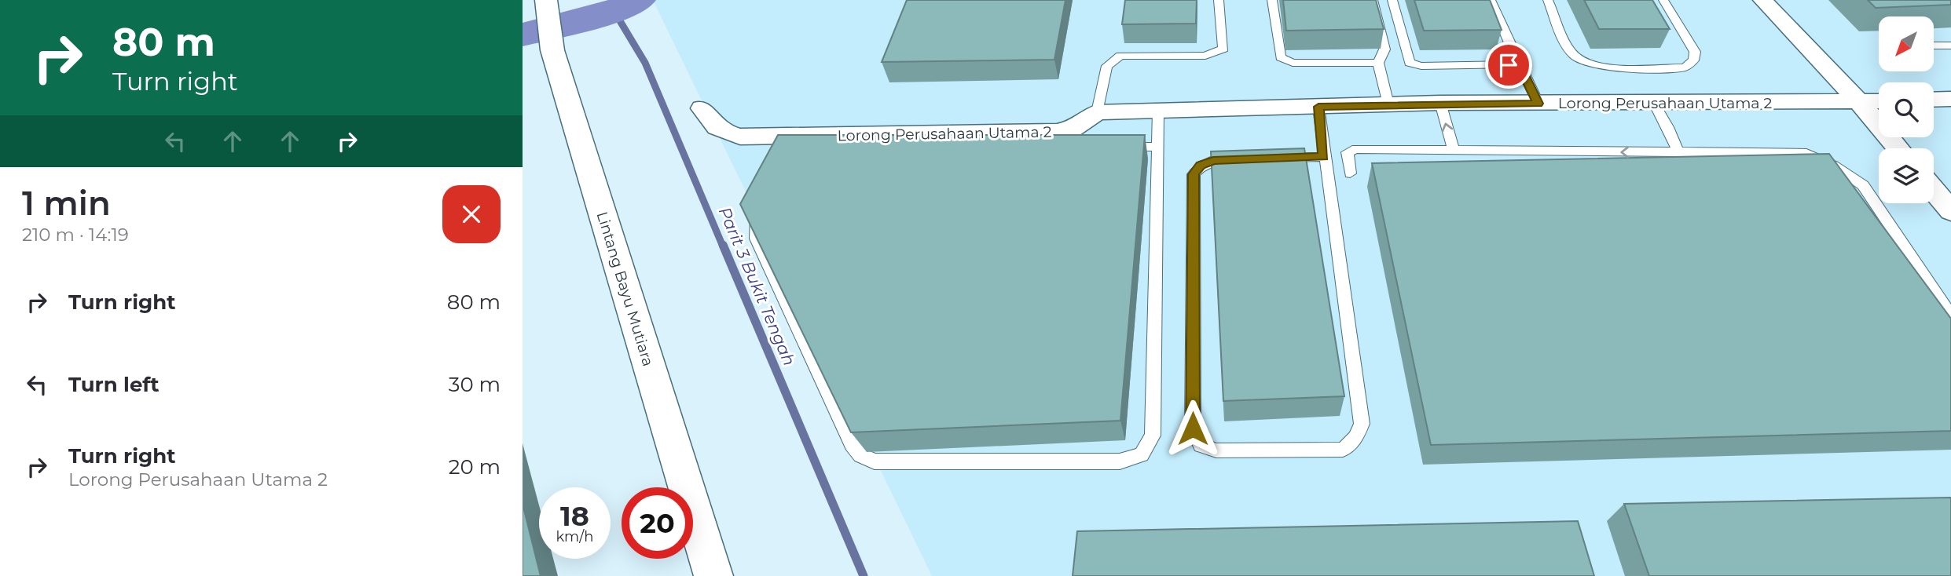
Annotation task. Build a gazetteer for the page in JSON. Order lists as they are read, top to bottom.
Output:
{
  "streets": {
    "street": ["Lorong Perusahaan Utama 2", "Lintang Bayu Mutiara"]
  },
  "water": ["Parit 3 Bukit Tengah"],
  "north": "bottom left",
  "page": {
    "turn": ["80 m", "Turn right"],
    "heading": ["1 min", "210 m · 14:19"],
    "list": [
      {
        "name": "Turn right",
        "value": "80 m"
      },
      {
        "name": "Turn left",
        "value": "30 m"
      },
      {
        "name": "Turn right",
        "note": "Lorong Perusahaan Utama 2",
        "value": "20 m"
      }
    ],
    "speed": "18 km/h",
    "limit": "20"
  }
}
